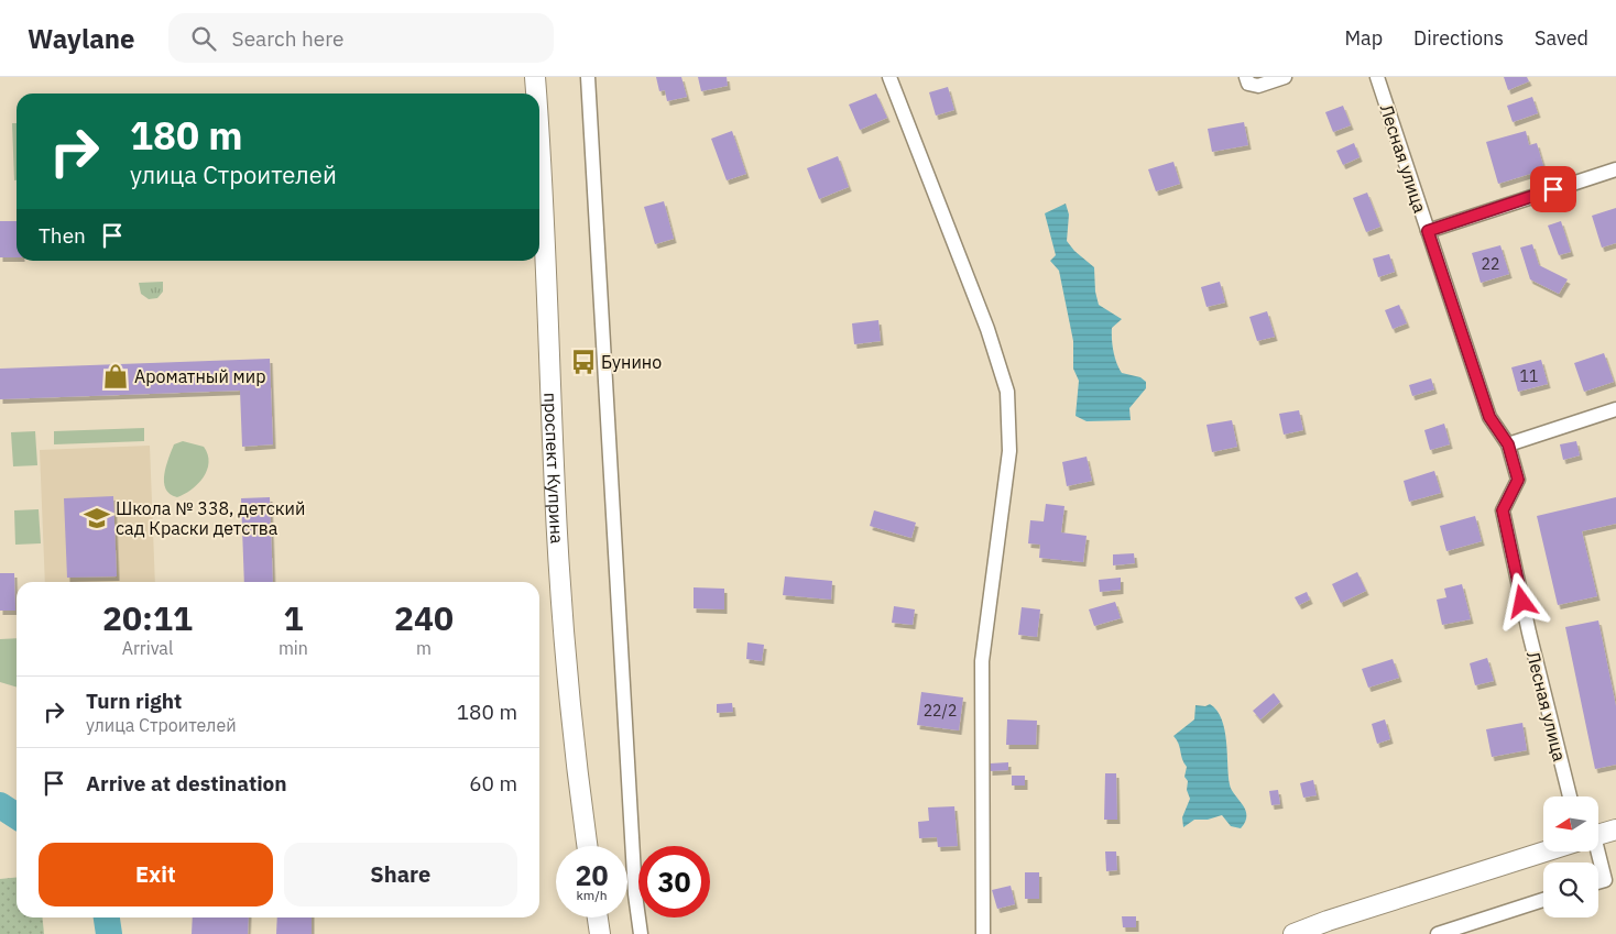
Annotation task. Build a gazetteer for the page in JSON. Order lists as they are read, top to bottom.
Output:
{
  "streets": {
    "main road": ["проспект Куприна"],
    "street": ["Лесная улица"]
  },
  "places": {
    "bus stop": ["Бунино"],
    "shop": ["Ароматный мир"],
    "school or university": ["Школа № 338, детский сад Краски детства"]
  },
  "house_numbers": ["22", "11", "22/2"],
  "north": "left",
  "page": {
    "header": "Waylane",
    "search": "Search here",
    "nav": ["Map", "Directions", "Saved"],
    "turn": ["180 m", "улица Строителей"],
    "then": "Then",
    "eta": [
      "20:11",
      "Arrival",
      "1",
      "min",
      "240",
      "m"
    ],
    "list": [
      {
        "name": "Turn right",
        "note": "улица Строителей",
        "value": "180 m"
      },
      {
        "name": "Arrive at destination",
        "value": "60 m"
      }
    ],
    "buttons": ["Exit", "Share"],
    "speed": "20 km/h",
    "limit": "30"
  }
}
